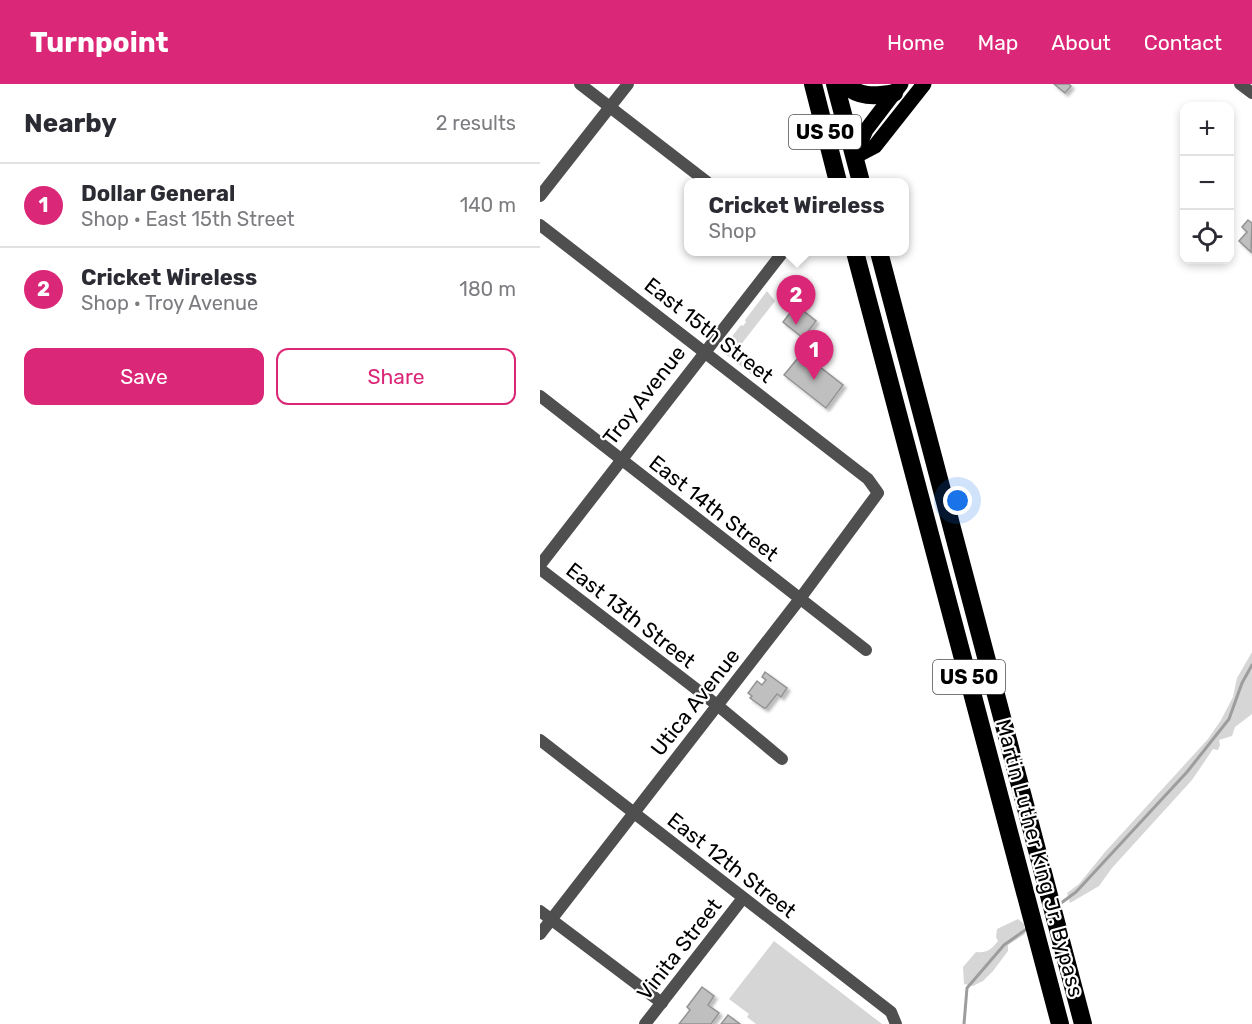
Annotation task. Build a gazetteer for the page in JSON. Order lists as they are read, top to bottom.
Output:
{
  "streets": {
    "highway": ["US 50", "Martin Luther King Jr. Bypass"],
    "street": [
      "East 15th Street",
      "Troy Avenue",
      "East 14th Street",
      "East 13th Street",
      "Utica Avenue",
      "East 12th Street",
      "Vinita Street"
    ]
  },
  "crossings": [
    ["East 15th Street", "Troy Avenue"],
    ["East 15th Street", "Utica Avenue"],
    ["Troy Avenue", "East 14th Street"],
    ["Troy Avenue", "East 13th Street"],
    ["East 14th Street", "Utica Avenue"],
    ["East 13th Street", "Utica Avenue"],
    ["Utica Avenue", "East 12th Street"],
    ["East 12th Street", "Vinita Street"]
  ],
  "page": {
    "header": "Turnpoint",
    "nav": [
      "Home",
      "Map",
      "About",
      "Contact"
    ],
    "heading": ["Nearby", "2 results"],
    "map_buttons": ["+", "−"],
    "list": [
      {
        "mark": "1",
        "name": "Dollar General",
        "note": "Shop · East 15th Street",
        "value": "140 m"
      },
      {
        "mark": "2",
        "name": "Cricket Wireless",
        "note": "Shop · Troy Avenue",
        "value": "180 m"
      }
    ],
    "popup": ["Cricket Wireless", "Shop"],
    "pins": ["2", "1"],
    "buttons": ["Save", "Share"]
  }
}
